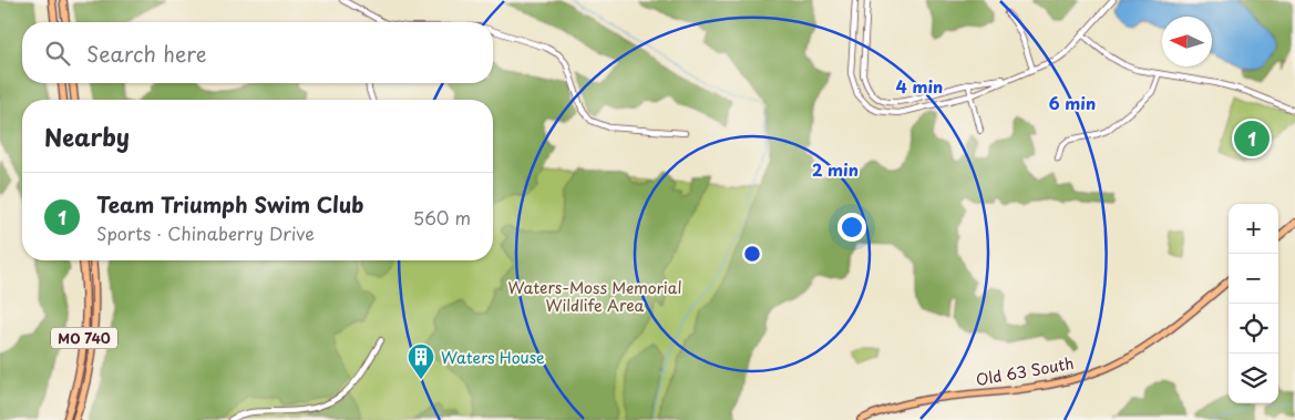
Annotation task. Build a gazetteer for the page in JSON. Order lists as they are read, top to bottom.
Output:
{
  "streets": {
    "main road": ["MO 740", "Old 63 South"]
  },
  "parks": ["Waters-Moss Memorial Wildlife Area"],
  "places": {
    "building": ["Waters House"]
  },
  "north": "left",
  "page": {
    "search": "Search here",
    "heading": "Nearby",
    "pins": "1",
    "list": [
      {
        "mark": "1",
        "name": "Team Triumph Swim Club",
        "note": "Sports · Chinaberry Drive",
        "value": "560 m"
      }
    ],
    "map_buttons": ["+", "−"]
  },
  "rings": ["4 min", "6 min", "2 min"]
}
